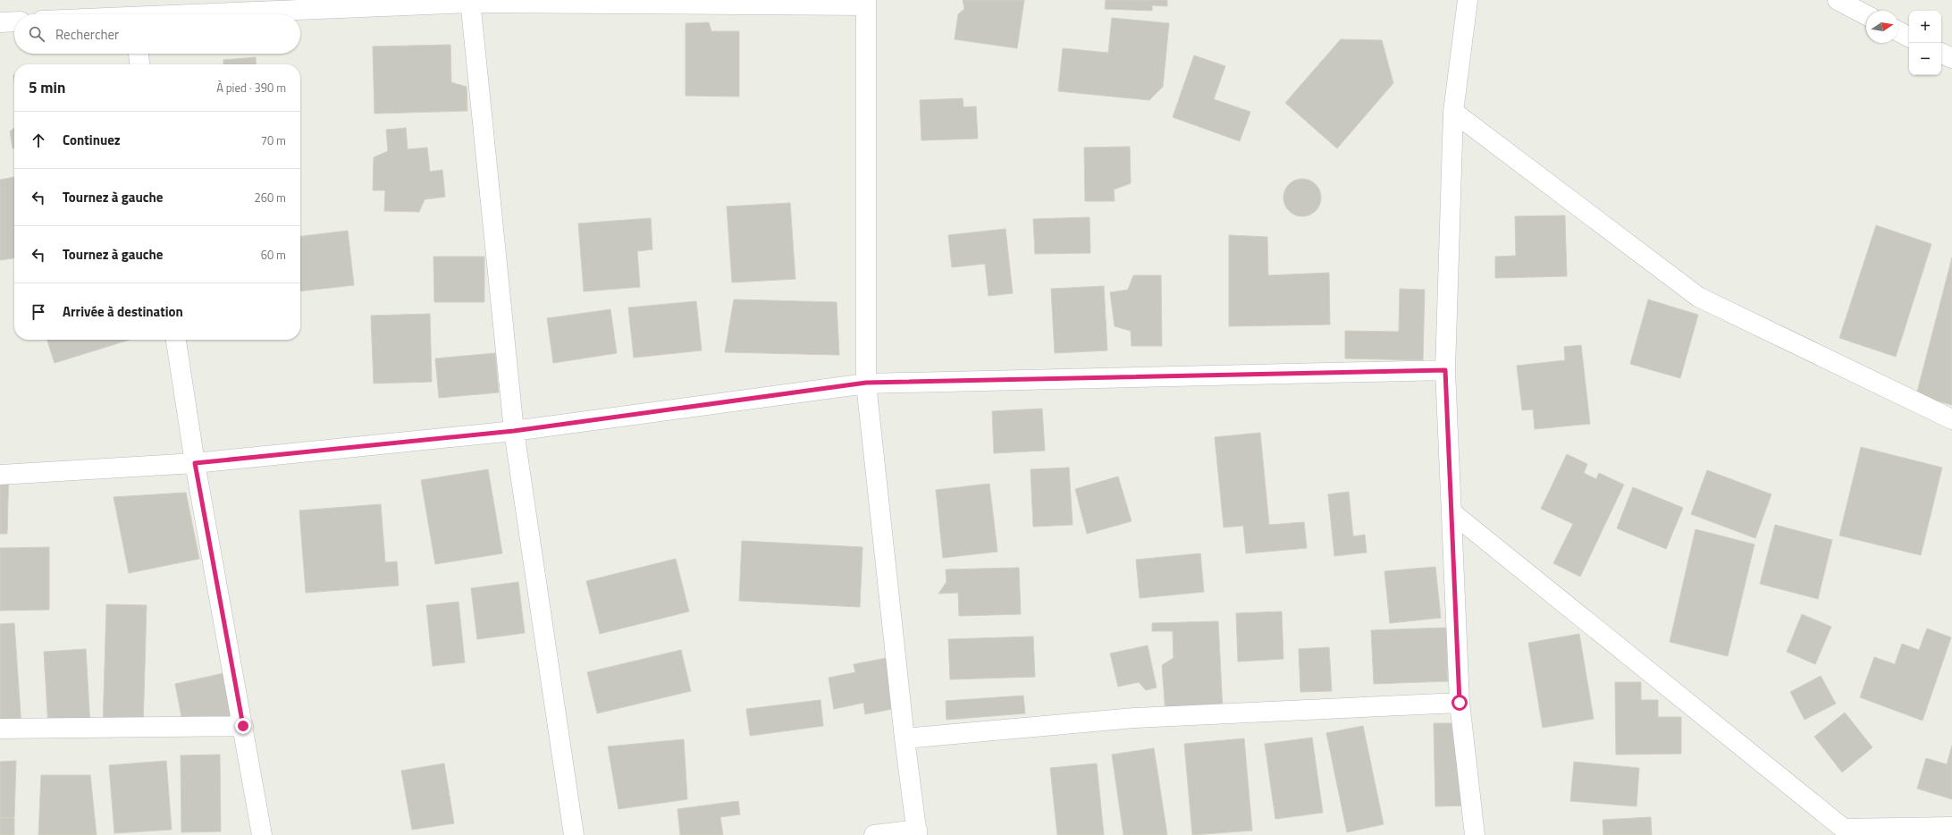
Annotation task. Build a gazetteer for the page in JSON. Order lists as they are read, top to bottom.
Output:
{
  "north": "right",
  "page": {
    "map_buttons": ["+", "−"],
    "search": "Rechercher",
    "heading": ["5 min", "À pied · 390 m"],
    "list": [
      ["Continuez", "70 m"],
      ["Tournez à gauche", "260 m"],
      ["Tournez à gauche", "60 m"],
      "Arrivée à destination"
    ]
  }
}
